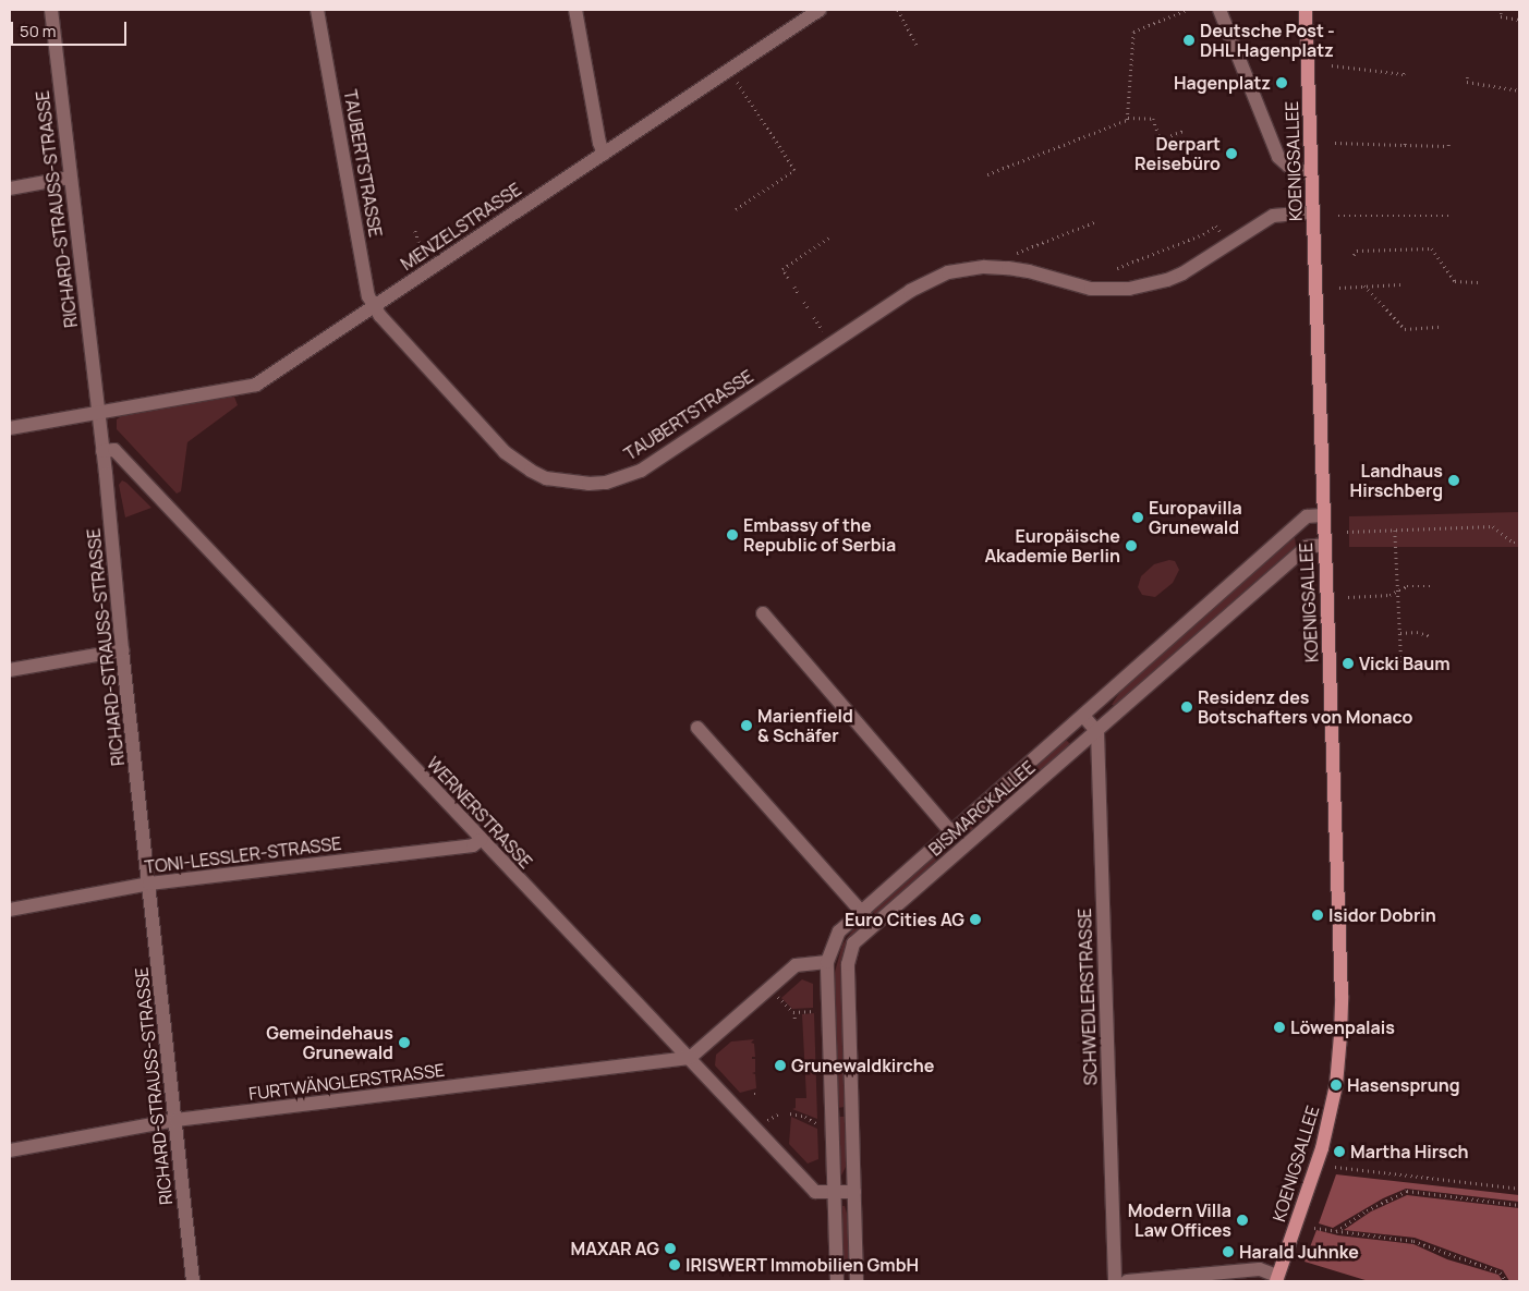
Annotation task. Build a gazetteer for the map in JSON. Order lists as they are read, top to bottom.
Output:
{
  "streets": {
    "main road": ["KOENIGSALLEE"],
    "street": [
      "TAUBERTSTRASSE",
      "RICHARD-STRAUSS-STRASSE",
      "MENZELSTRASSE",
      "BISMARCKALLEE",
      "WERNERSTRASSE",
      "TONI-LESSLER-STRASSE",
      "SCHWEDLERSTRASSE",
      "FURTWÄNGLERSTRASSE"
    ]
  },
  "crossings": [
    ["KOENIGSALLEE", "TAUBERTSTRASSE"],
    ["KOENIGSALLEE", "BISMARCKALLEE"],
    ["TAUBERTSTRASSE", "MENZELSTRASSE"],
    ["RICHARD-STRAUSS-STRASSE", "MENZELSTRASSE"],
    ["RICHARD-STRAUSS-STRASSE", "WERNERSTRASSE"],
    ["RICHARD-STRAUSS-STRASSE", "TONI-LESSLER-STRASSE"],
    ["RICHARD-STRAUSS-STRASSE", "FURTWÄNGLERSTRASSE"],
    ["BISMARCKALLEE", "WERNERSTRASSE"],
    ["BISMARCKALLEE", "SCHWEDLERSTRASSE"],
    ["WERNERSTRASSE", "TONI-LESSLER-STRASSE"],
    ["WERNERSTRASSE", "FURTWÄNGLERSTRASSE"]
  ],
  "places": [
    "Deutsche Post - DHL Hagenplatz",
    "Hagenplatz",
    "Derpart Reisebüro",
    "Landhaus Hirschberg",
    "Europavilla Grunewald",
    "Embassy of the Republic of Serbia",
    "Europäische Akademie Berlin",
    "Vicki Baum",
    "Residenz des Botschafters von Monaco",
    "Marienfield & Schäfer",
    "Isidor Dobrin",
    "Euro Cities AG",
    "Löwenpalais",
    "Gemeindehaus Grunewald",
    "Grunewaldkirche",
    "Hasensprung",
    "Martha Hirsch",
    "Modern Villa Law Offices",
    "MAXAR AG",
    "Harald Juhnke",
    "IRISWERT Immobilien GmbH"
  ],
  "scale_bar": "50 m"
}
